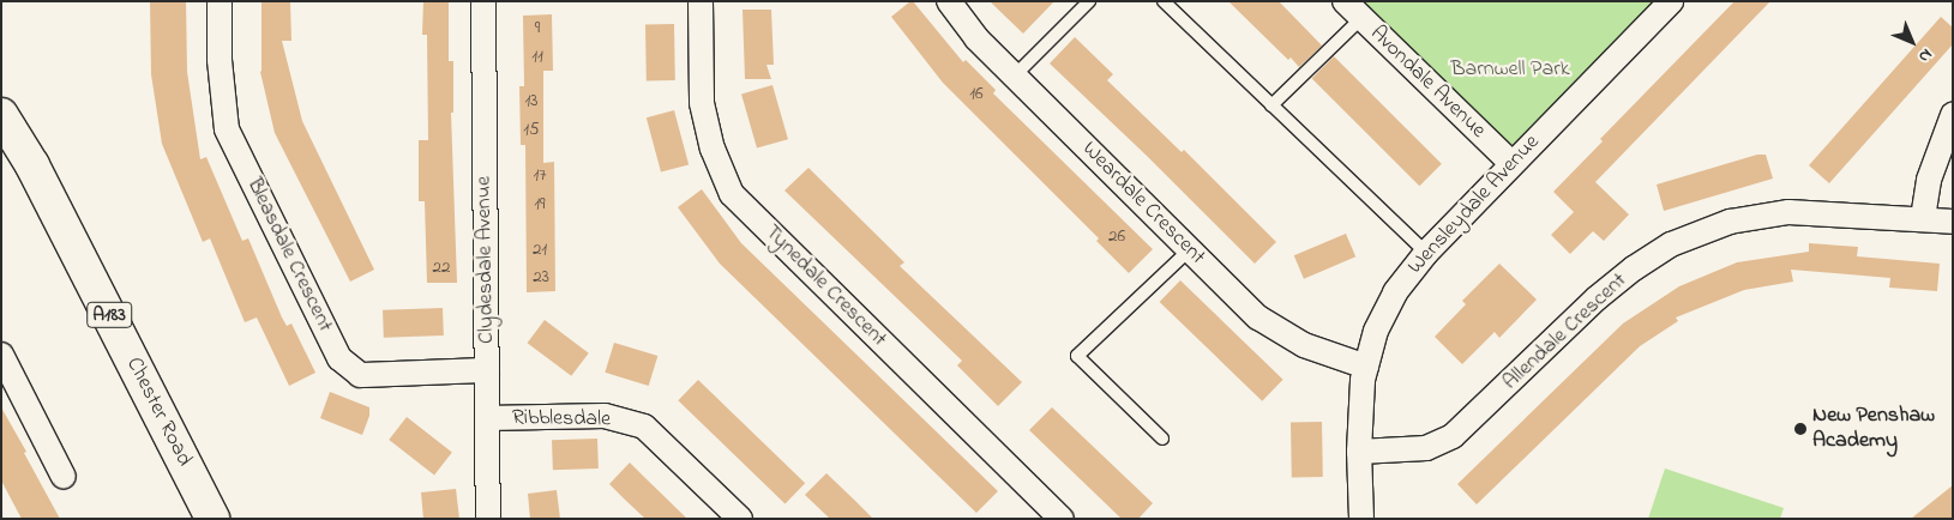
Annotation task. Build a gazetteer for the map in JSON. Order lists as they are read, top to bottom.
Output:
{
  "streets": {
    "main road": ["A183", "Chester Road"],
    "street": [
      "Avondale Avenue",
      "Weardale Crescent",
      "Wensleydale Avenue",
      "Bleasdale Crescent",
      "Clydesdale Avenue",
      "Tynedale Crescent",
      "Allendale Crescent",
      "Ribblesdale"
    ]
  },
  "crossings": [
    ["Avondale Avenue", "Wensleydale Avenue"],
    ["Weardale Crescent", "Wensleydale Avenue"],
    ["Wensleydale Avenue", "Allendale Crescent"],
    ["Bleasdale Crescent", "Clydesdale Avenue"],
    ["Clydesdale Avenue", "Ribblesdale"]
  ],
  "parks": ["Barnwell Park"],
  "places": ["New Penshaw Academy"],
  "house_numbers": [
    "9",
    "11",
    "16",
    "13",
    "15",
    "17",
    "19",
    "26",
    "21",
    "22",
    "23"
  ],
  "north": "bottom right"
}
